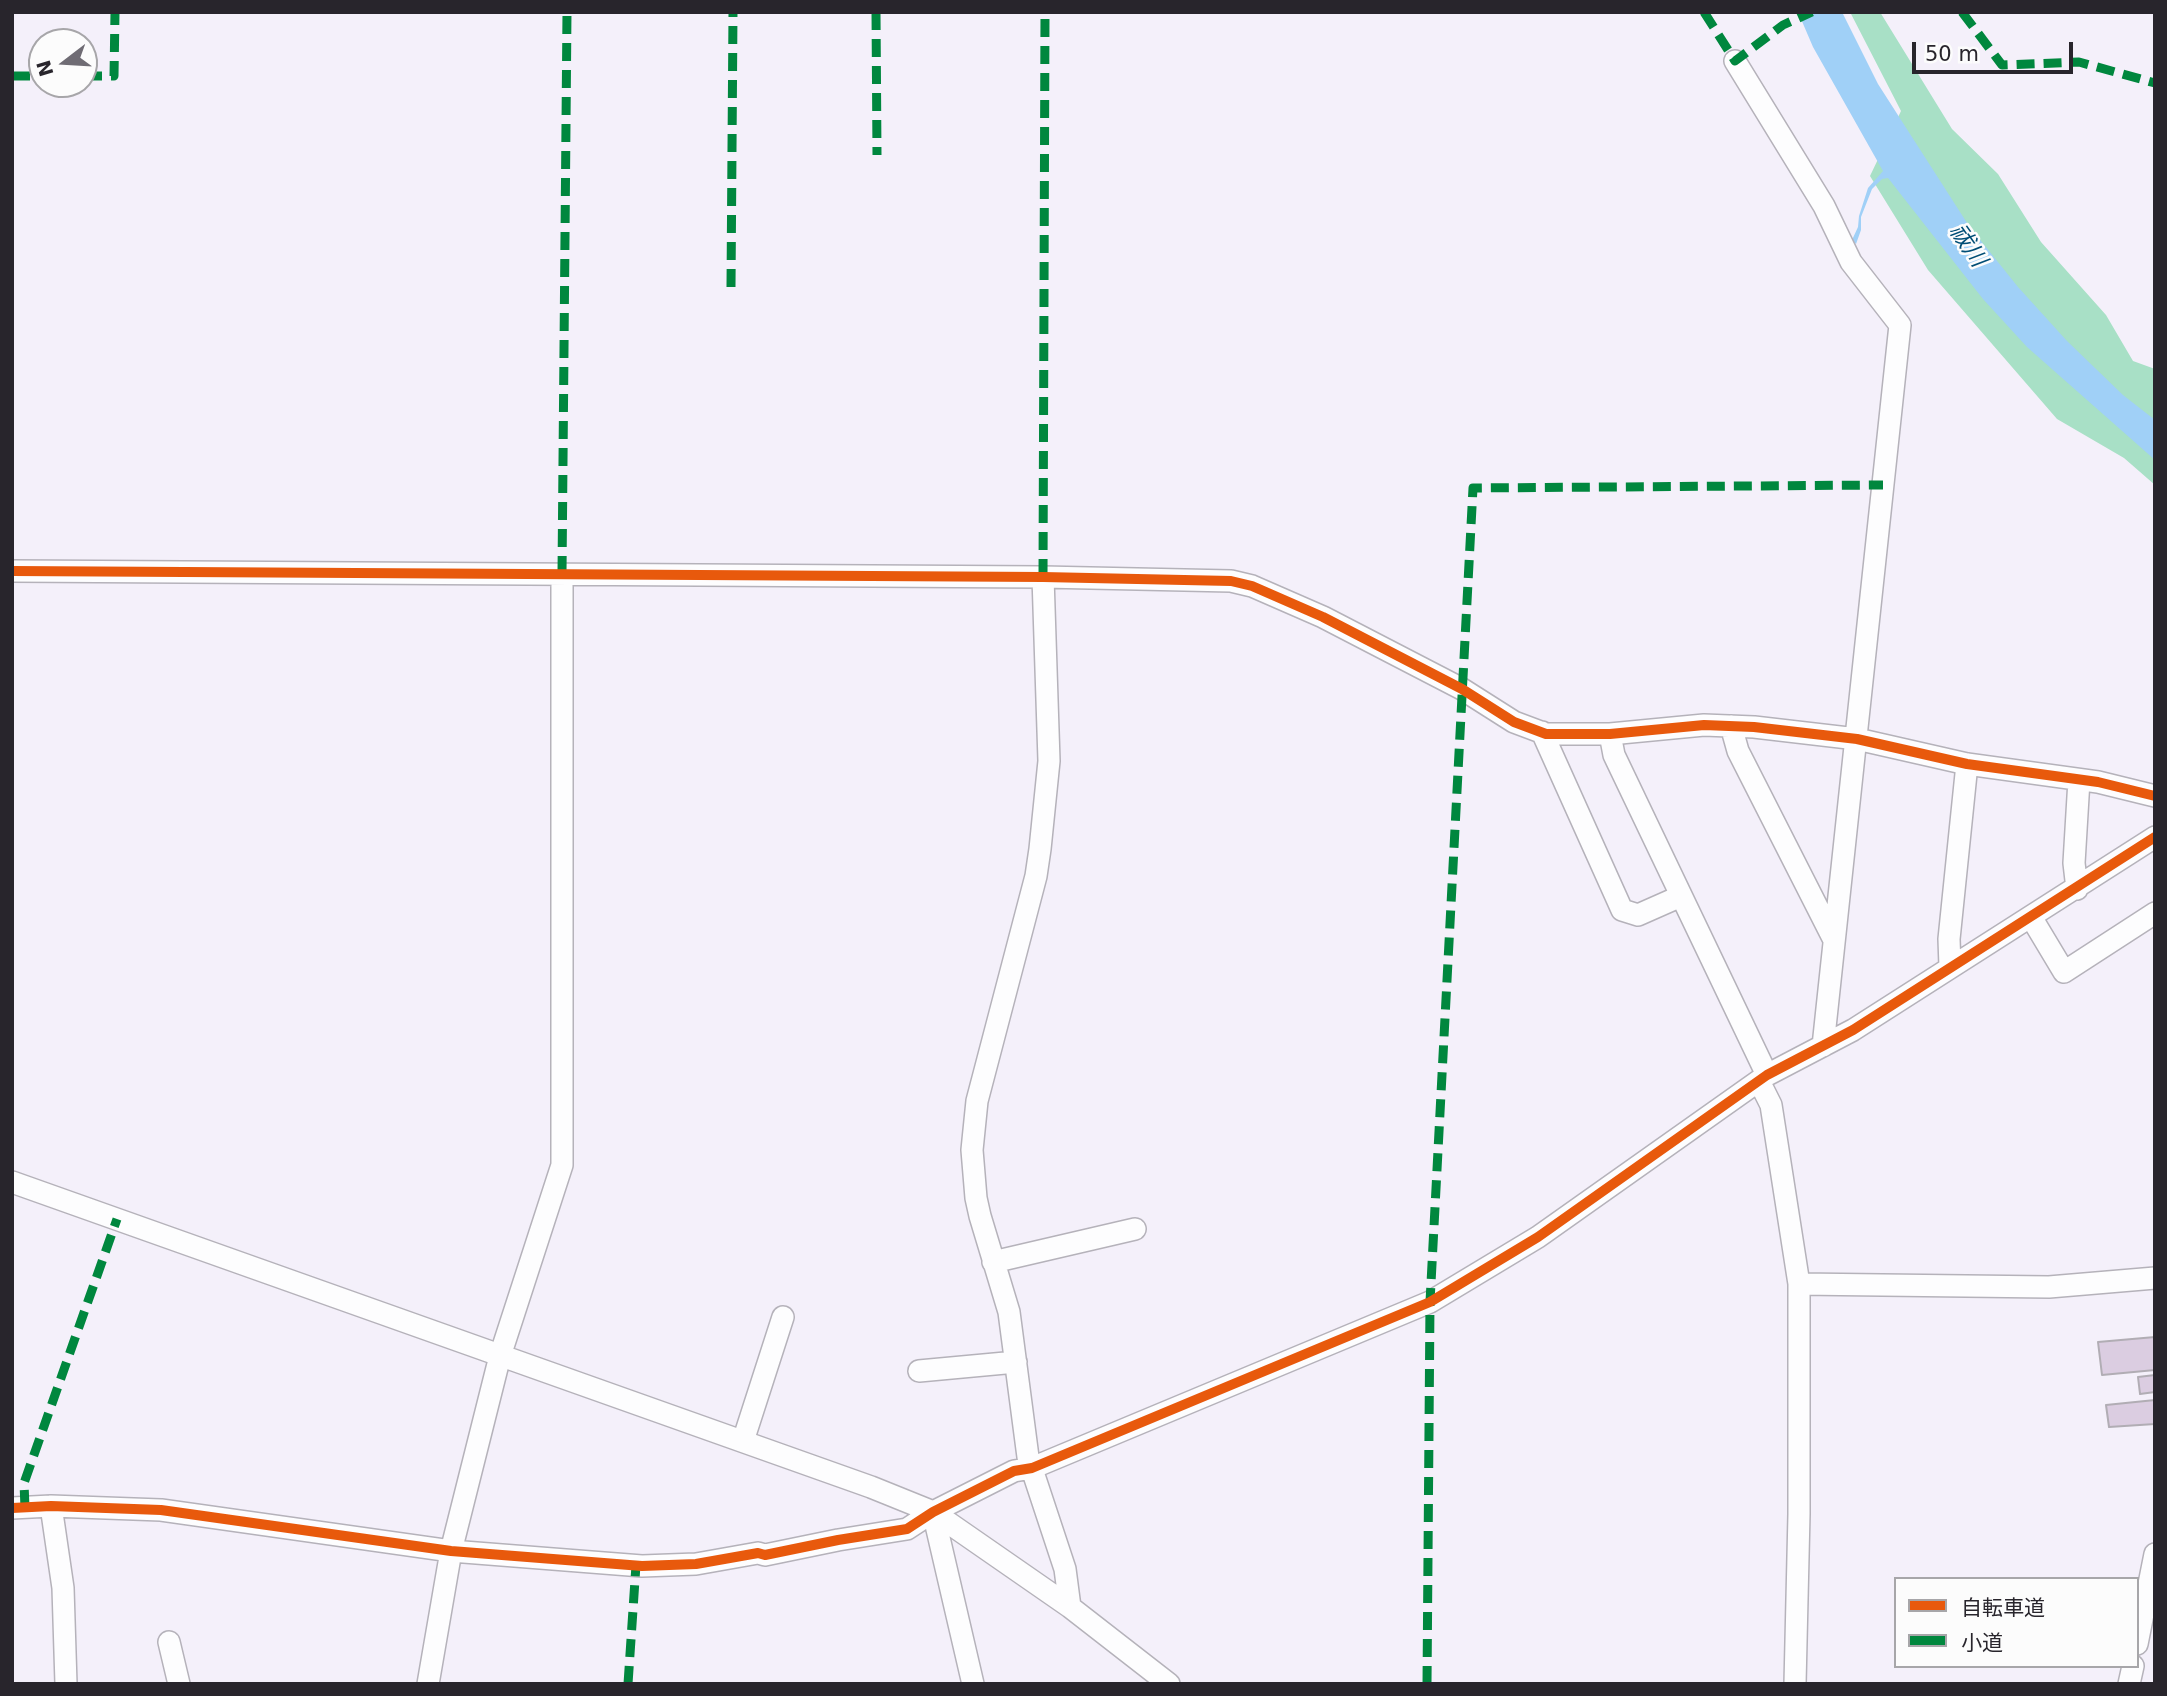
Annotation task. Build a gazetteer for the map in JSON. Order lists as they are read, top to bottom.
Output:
{
  "water": ["祓川"],
  "legend": ["自転車道", "小道"],
  "scale_bar": "50 m",
  "north": "left"
}
